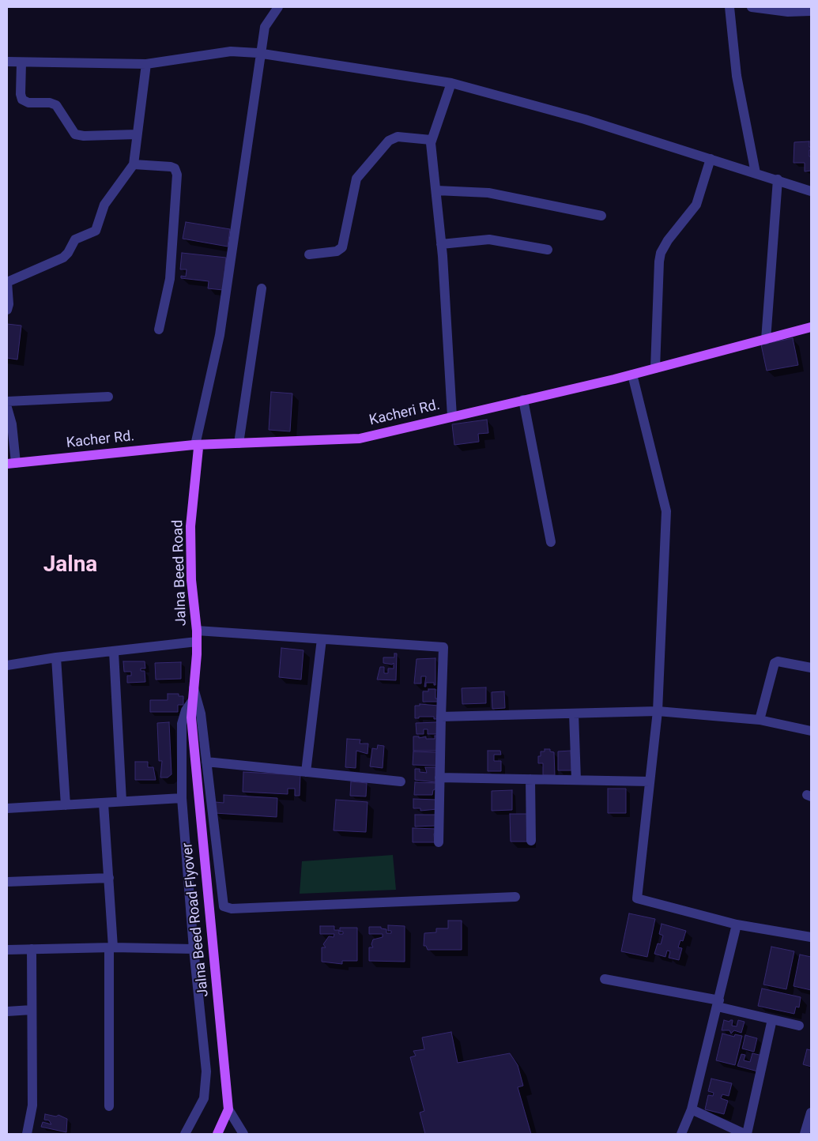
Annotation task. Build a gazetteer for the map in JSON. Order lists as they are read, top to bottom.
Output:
{
  "streets": {
    "main road": [
      "Kacheri Rd.",
      "Kacher Rd.",
      "Jalna Beed Road",
      "Jalna Beed Road Flyover"
    ]
  },
  "crossings": [
    ["Kacheri Rd.", "Kacher Rd."],
    ["Kacheri Rd.", "Jalna Beed Road"],
    ["Kacher Rd.", "Jalna Beed Road"],
    ["Jalna Beed Road", "Jalna Beed Road Flyover"]
  ],
  "districts": ["Jalna"]
}
